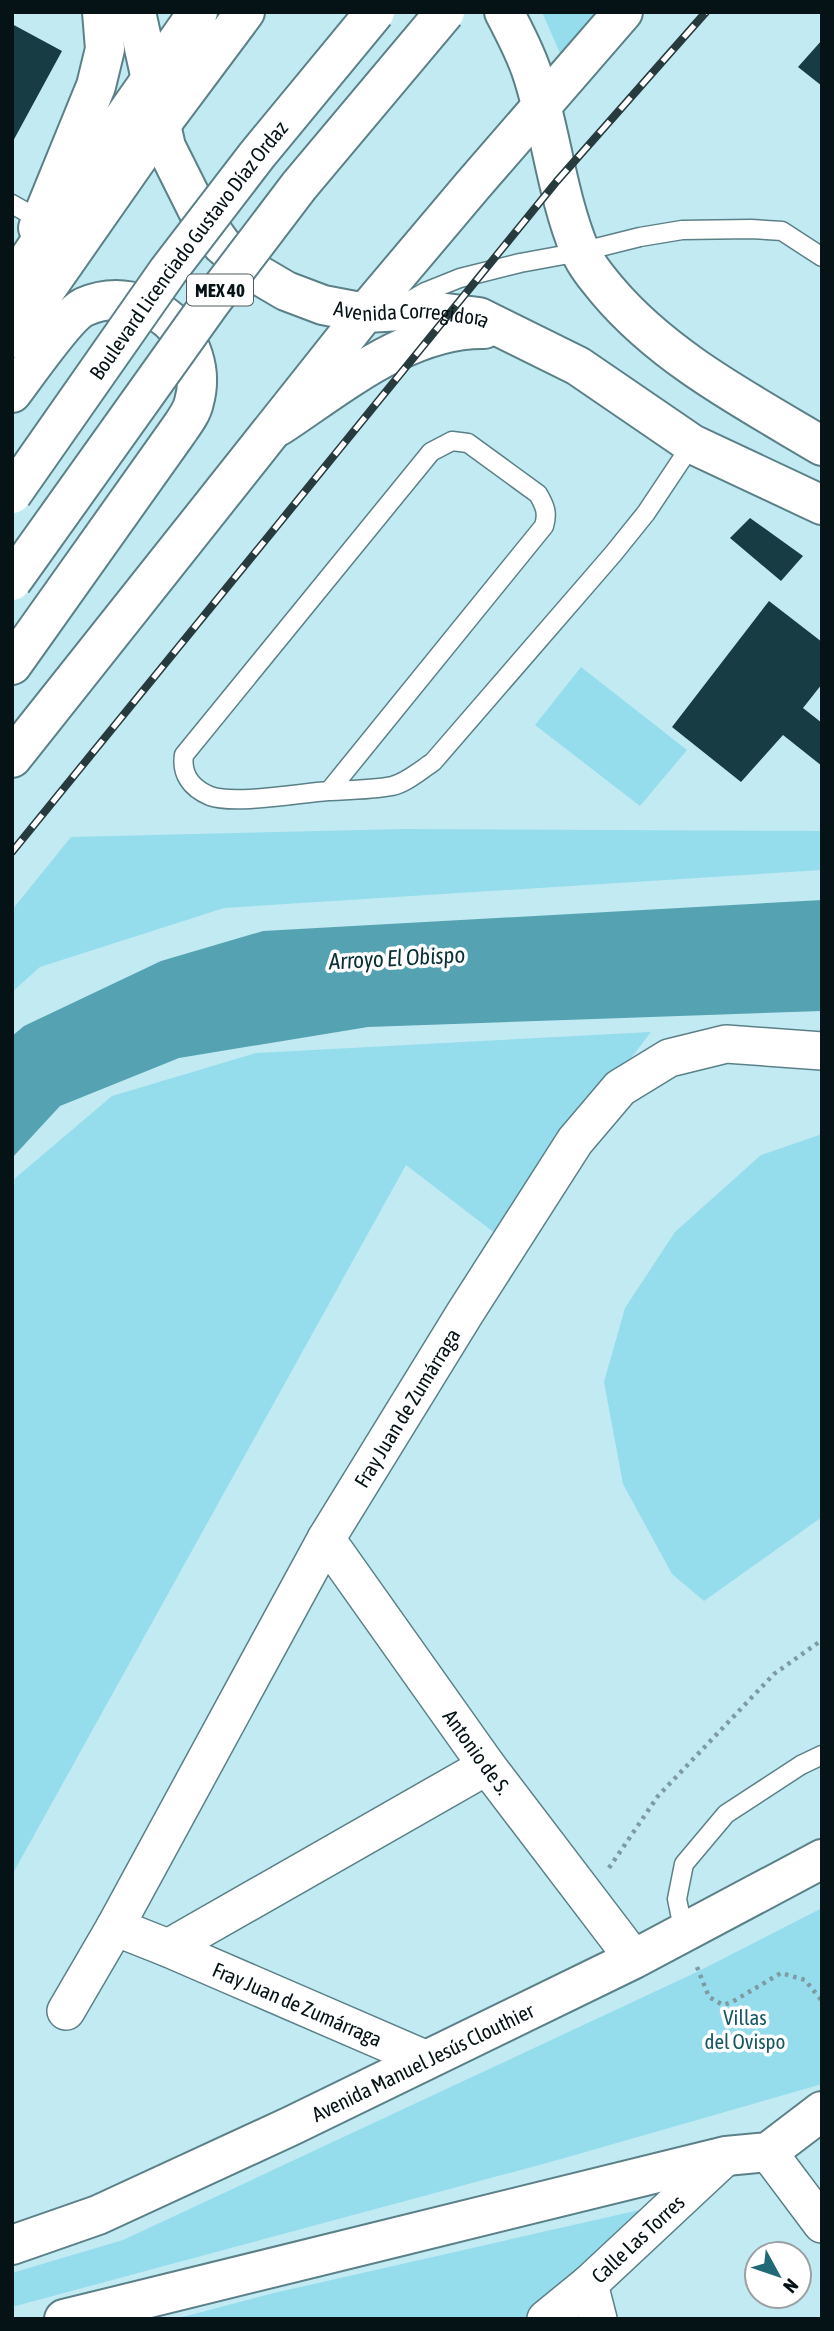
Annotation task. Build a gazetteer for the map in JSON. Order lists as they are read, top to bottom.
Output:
{
  "streets": {
    "street": [
      "Boulevard Licenciado Gustavo Díaz Ordaz",
      "MEX 40",
      "Avenida Corregidora",
      "Fray Juan de Zumárraga",
      "Antonio de S.",
      "Avenida Manuel Jesús Clouthier",
      "Calle Las Torres"
    ]
  },
  "crossings": [
    ["Fray Juan de Zumárraga", "Antonio de S."],
    ["Fray Juan de Zumárraga", "Avenida Manuel Jesús Clouthier"],
    ["Antonio de S.", "Avenida Manuel Jesús Clouthier"]
  ],
  "water": ["Arroyo El Obispo"],
  "parks": ["Villas del Ovispo"],
  "north": "bottom right"
}
